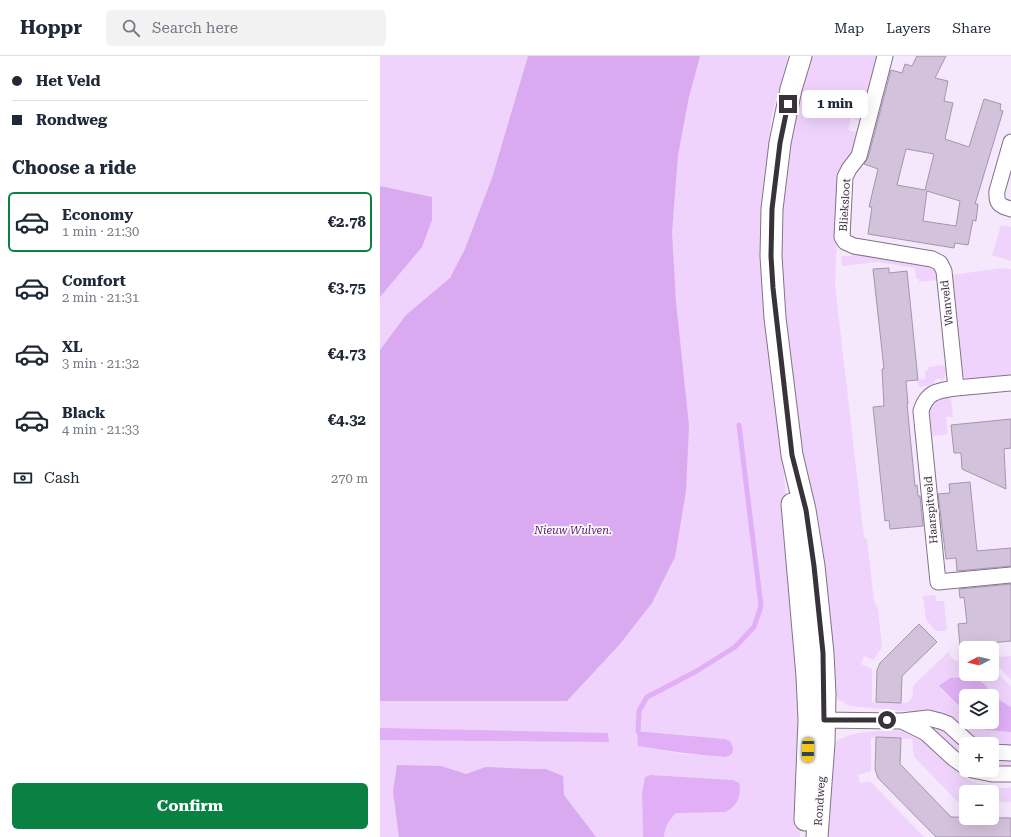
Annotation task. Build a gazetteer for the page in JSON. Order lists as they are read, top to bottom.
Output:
{
  "streets": {
    "main road": ["Rondweg"],
    "street": ["Blieksloot", "Wanveld", "Haarspitveld"]
  },
  "crossings": [
    ["Blieksloot", "Wanveld"],
    ["Wanveld", "Haarspitveld"]
  ],
  "parks": ["Nieuw Wulven."],
  "north": "left",
  "page": {
    "header": "Hoppr",
    "search": "Search here",
    "nav": ["Map", "Layers", "Share"],
    "banner": ["Het Veld", "Rondweg"],
    "bubble": "1 min",
    "heading": "Choose a ride",
    "list": [
      {
        "name": "Economy",
        "note": "1 min · 21:30",
        "value": "€2.78"
      },
      {
        "name": "Comfort",
        "note": "2 min · 21:31",
        "value": "€3.75"
      },
      {
        "name": "XL",
        "note": "3 min · 21:32",
        "value": "€4.73"
      },
      {
        "name": "Black",
        "note": "4 min · 21:33",
        "value": "€4.32"
      }
    ],
    "pay": ["Cash", "270 m"],
    "map_buttons": ["+", "−"],
    "buttons": "Confirm"
  }
}
